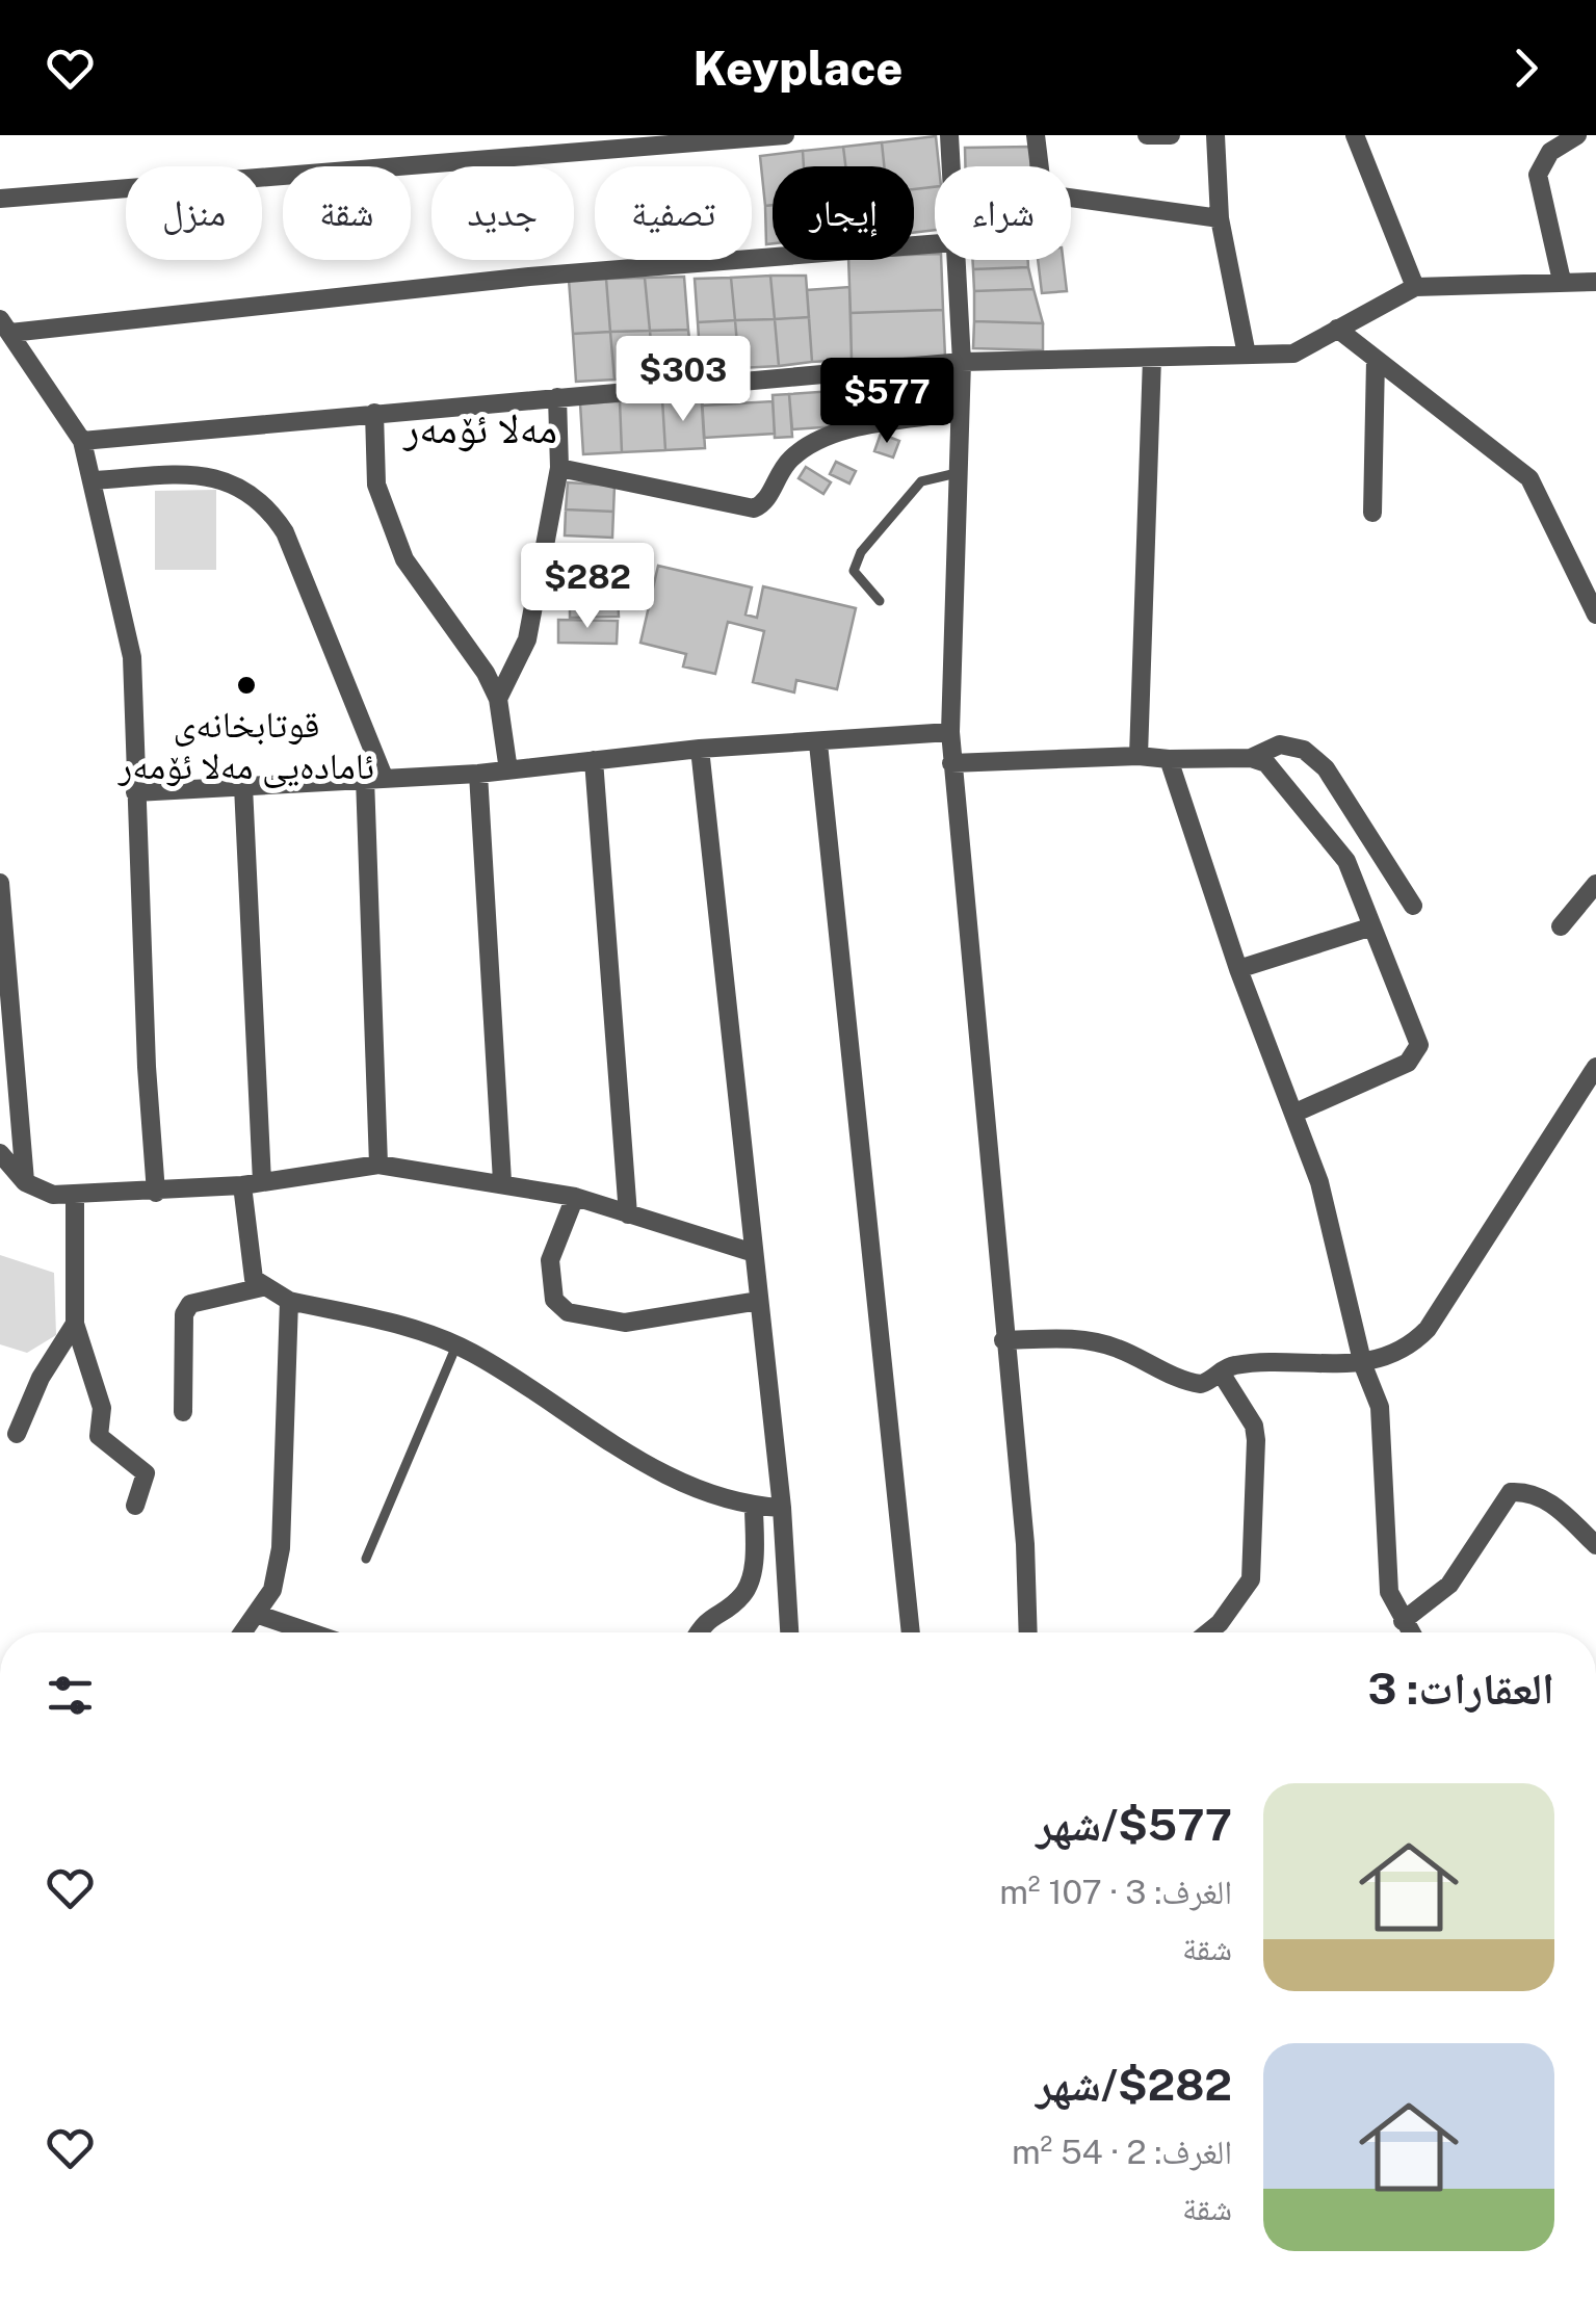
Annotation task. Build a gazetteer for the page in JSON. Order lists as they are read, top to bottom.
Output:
{
  "districts": ["مەلا ئۆمەر"],
  "places": ["قوتابخانەی ئامادەیی مەلا ئۆمەر"],
  "page": {
    "header": "Keyplace",
    "chip": [
      "شراء",
      "إيجار",
      "تصفية",
      "جديد",
      "شقة",
      "منزل"
    ],
    "price": ["$303", "$577", "$282"],
    "heading": "العقارات: 3",
    "list": [
      {
        "name": "$577/شهر",
        "note": "الغرف: 3 · 107 m² · شقة"
      },
      {
        "name": "$282/شهر",
        "note": "الغرف: 2 · 54 m² · شقة"
      }
    ]
  }
}
